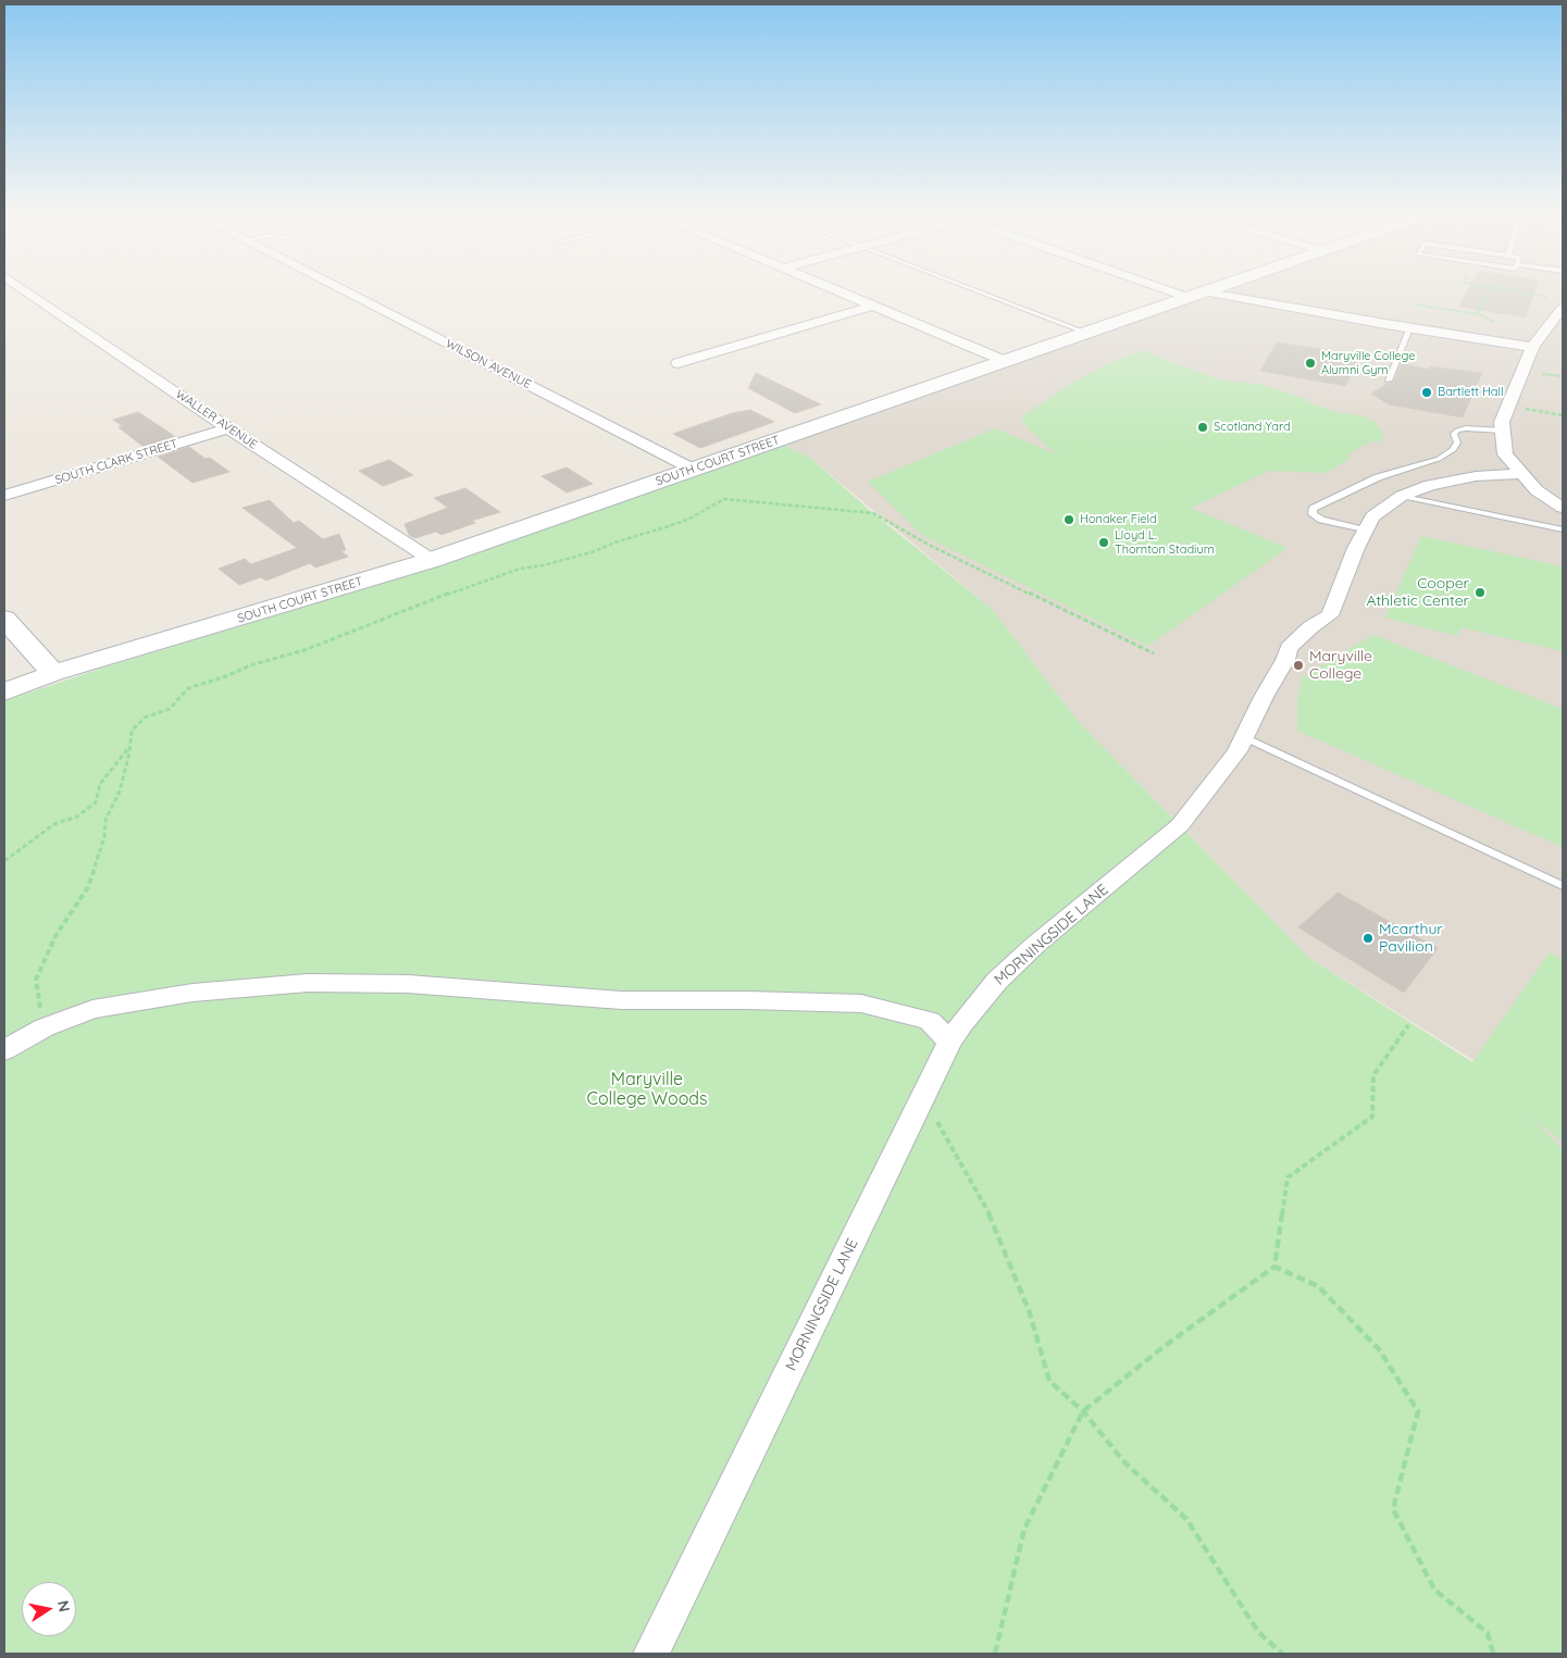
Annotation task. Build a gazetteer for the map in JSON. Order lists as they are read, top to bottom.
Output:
{
  "streets": {
    "street": [
      "WILSON AVENUE",
      "WALLER AVENUE",
      "SOUTH COURT STREET",
      "SOUTH CLARK STREET",
      "MORNINGSIDE LANE"
    ]
  },
  "crossings": [
    ["WILSON AVENUE", "SOUTH COURT STREET"],
    ["WALLER AVENUE", "SOUTH COURT STREET"],
    ["WALLER AVENUE", "SOUTH CLARK STREET"]
  ],
  "parks": ["Maryville College Woods"],
  "places": [
    "Maryville College Alumni Gym",
    "Bartlett Hall",
    "Scotland Yard",
    "Honaker Field",
    "Lloyd L. Thornton Stadium",
    "Cooper Athletic Center",
    "Maryville College",
    "Mcarthur Pavilion"
  ],
  "north": "right"
}
